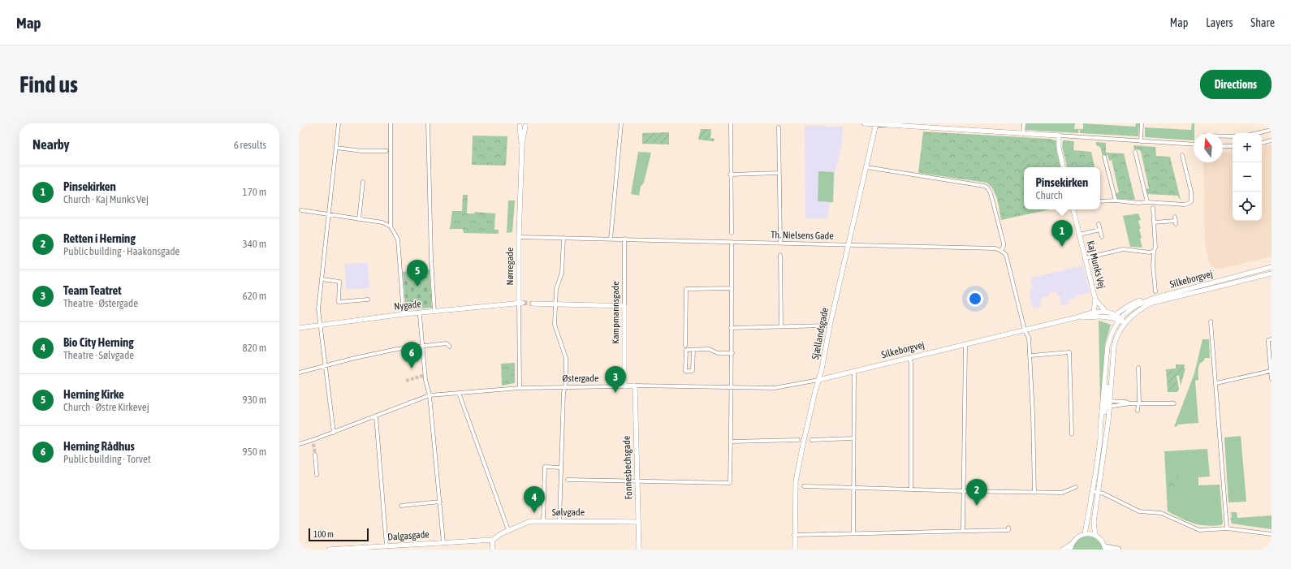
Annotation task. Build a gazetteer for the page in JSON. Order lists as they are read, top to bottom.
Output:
{
  "streets": {
    "street": [
      "Th. Nielsens Gade",
      "Kaj Munks Vej",
      "Nørregade",
      "Silkeborgvej",
      "Nygade",
      "Kampmannsgade",
      "Sjællandsgade",
      "Østergade",
      "Fonnesbechsgade",
      "Sølvgade",
      "Dalgasgade"
    ]
  },
  "crossings": [
    ["Th. Nielsens Gade", "Nørregade"],
    ["Th. Nielsens Gade", "Kampmannsgade"],
    ["Th. Nielsens Gade", "Sjællandsgade"],
    ["Kaj Munks Vej", "Silkeborgvej"],
    ["Nørregade", "Nygade"],
    ["Nørregade", "Østergade"],
    ["Silkeborgvej", "Sjællandsgade"],
    ["Silkeborgvej", "Østergade"],
    ["Kampmannsgade", "Østergade"],
    ["Østergade", "Fonnesbechsgade"],
    ["Fonnesbechsgade", "Sølvgade"],
    ["Sølvgade", "Dalgasgade"]
  ],
  "scale_bar": "100 m",
  "north": "top",
  "page": {
    "header": "Map",
    "nav": ["Map", "Layers", "Share"],
    "buttons": "Directions",
    "title": "Find us",
    "heading": ["Nearby", "6 results"],
    "map_buttons": ["+", "−"],
    "list": [
      {
        "mark": "1",
        "name": "Pinsekirken",
        "note": "Church · Kaj Munks Vej",
        "value": "170 m"
      },
      {
        "mark": "2",
        "name": "Retten i Herning",
        "note": "Public building · Haakonsgade",
        "value": "340 m"
      },
      {
        "mark": "3",
        "name": "Team Teatret",
        "note": "Theatre · Østergade",
        "value": "620 m"
      },
      {
        "mark": "4",
        "name": "Bio City Herning",
        "note": "Theatre · Sølvgade",
        "value": "820 m"
      },
      {
        "mark": "5",
        "name": "Herning Kirke",
        "note": "Church · Østre Kirkevej",
        "value": "930 m"
      },
      {
        "mark": "6",
        "name": "Herning Rådhus",
        "note": "Public building · Torvet",
        "value": "950 m"
      }
    ],
    "popup": ["Pinsekirken", "Church"],
    "pins": [
      "1",
      "5",
      "6",
      "3",
      "2",
      "4"
    ],
    "scale": "100 m"
  }
}
